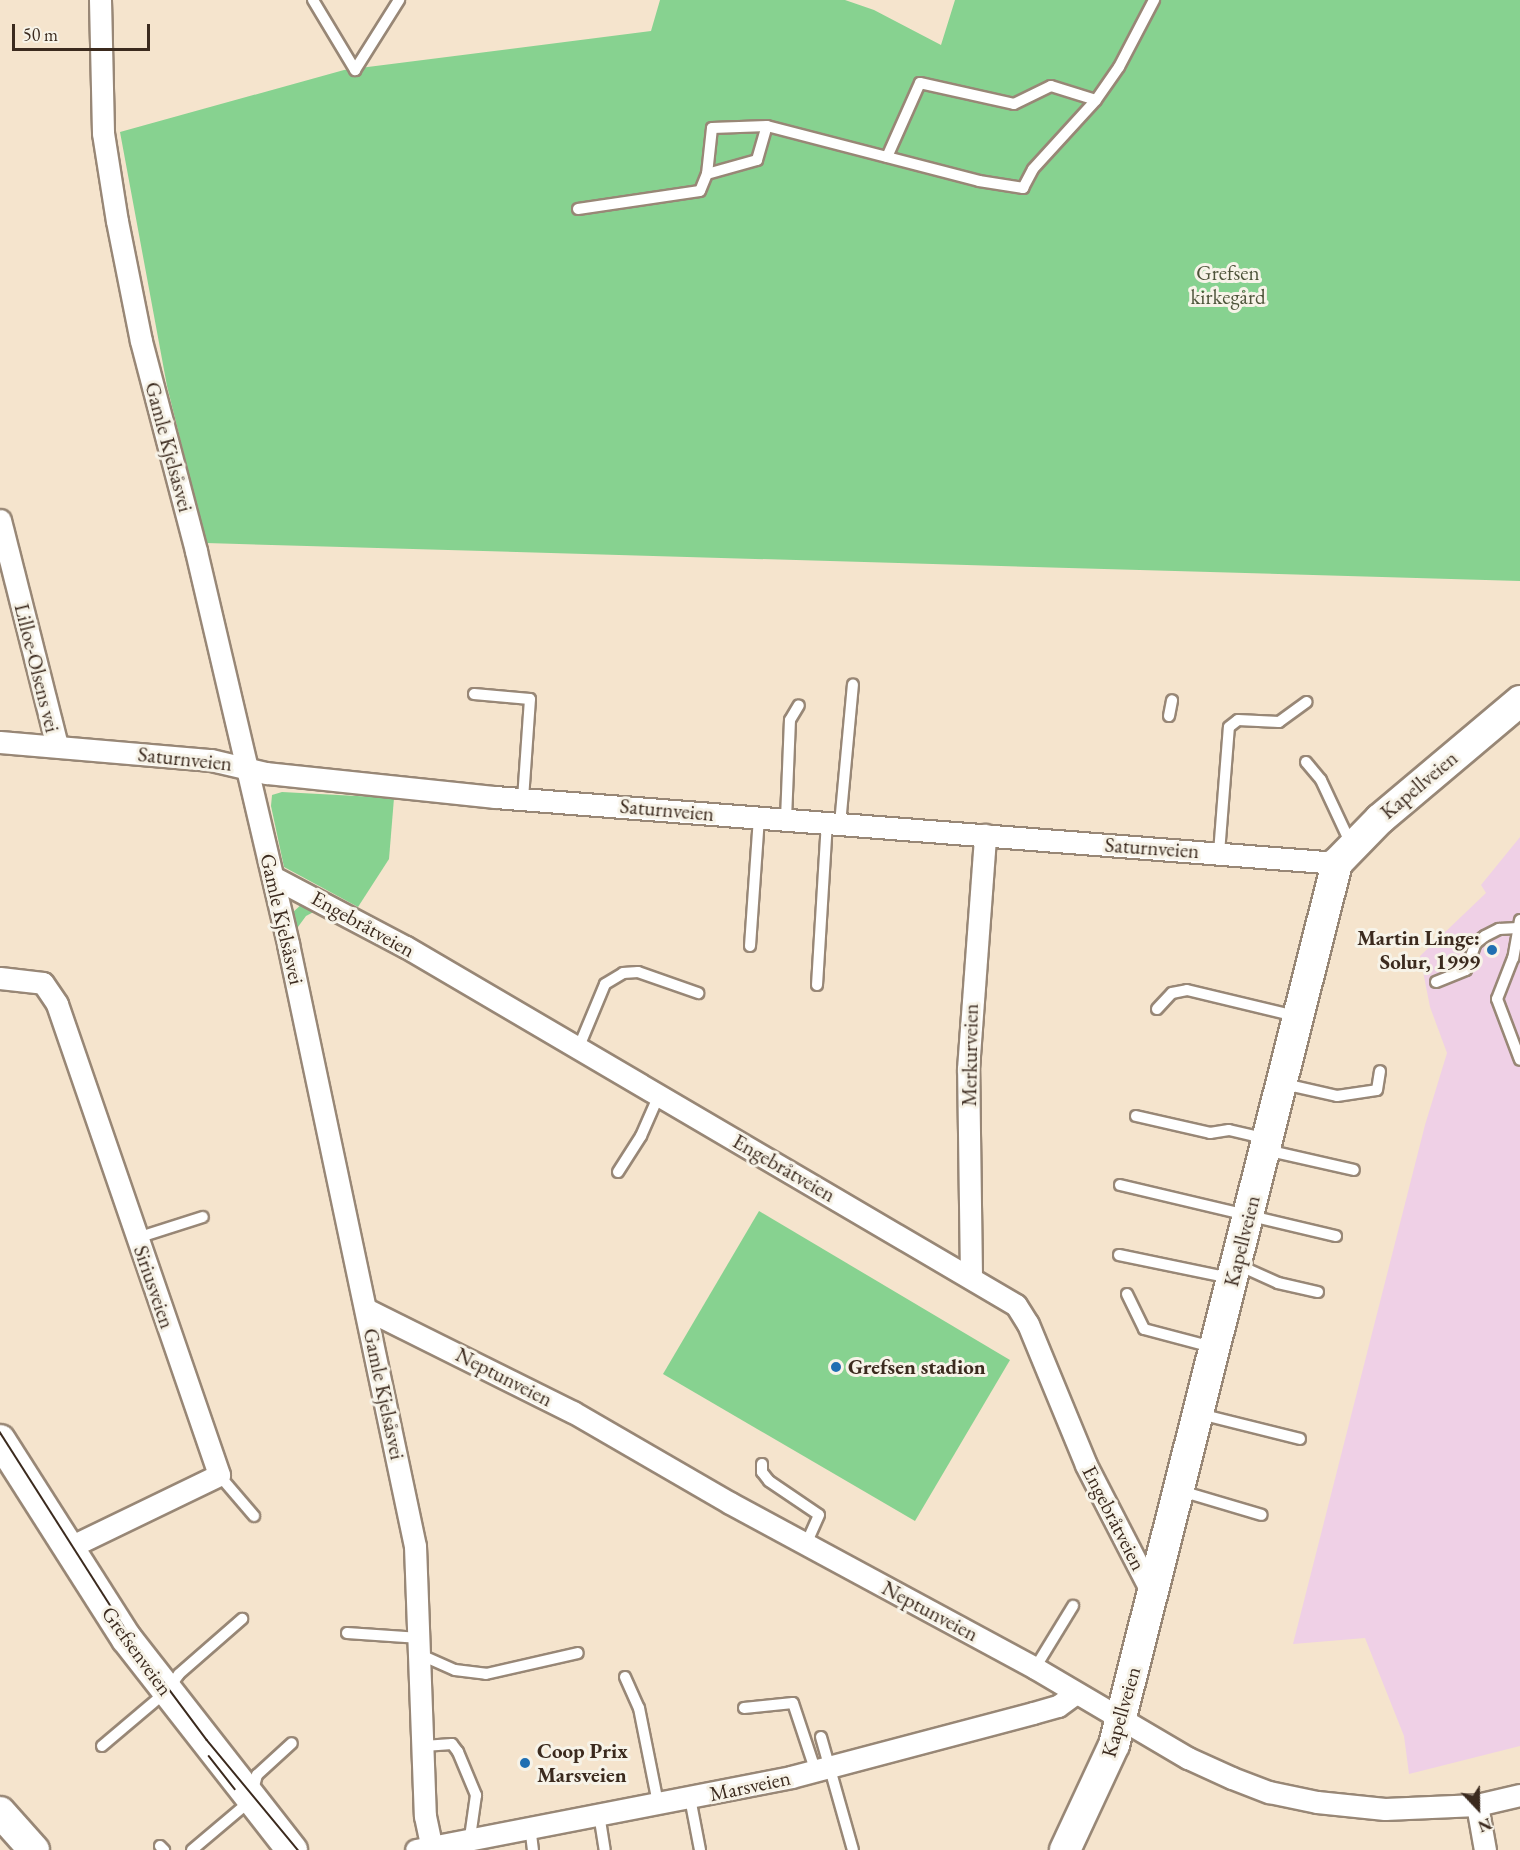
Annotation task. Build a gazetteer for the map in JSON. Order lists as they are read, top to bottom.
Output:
{
  "streets": {
    "street": [
      "Gamle Kjelsåsvei",
      "Lilloe-Olsens vei",
      "Saturnveien",
      "Kapellveien",
      "Engebråtveien",
      "Merkurveien",
      "Siriusveien",
      "Neptunveien",
      "Grefsenveien",
      "Marsveien"
    ]
  },
  "crossings": [
    ["Gamle Kjelsåsvei", "Saturnveien"],
    ["Gamle Kjelsåsvei", "Engebråtveien"],
    ["Gamle Kjelsåsvei", "Neptunveien"],
    ["Gamle Kjelsåsvei", "Marsveien"],
    ["Lilloe-Olsens vei", "Saturnveien"],
    ["Saturnveien", "Kapellveien"],
    ["Saturnveien", "Merkurveien"],
    ["Kapellveien", "Engebråtveien"],
    ["Kapellveien", "Neptunveien"],
    ["Engebråtveien", "Merkurveien"],
    ["Neptunveien", "Marsveien"]
  ],
  "parks": ["Grefsen kirkegård"],
  "places": ["Martin Linge: Solur, 1999", "Grefsen stadion", "Coop Prix Marsveien"],
  "scale_bar": "50 m",
  "north": "bottom"
}
